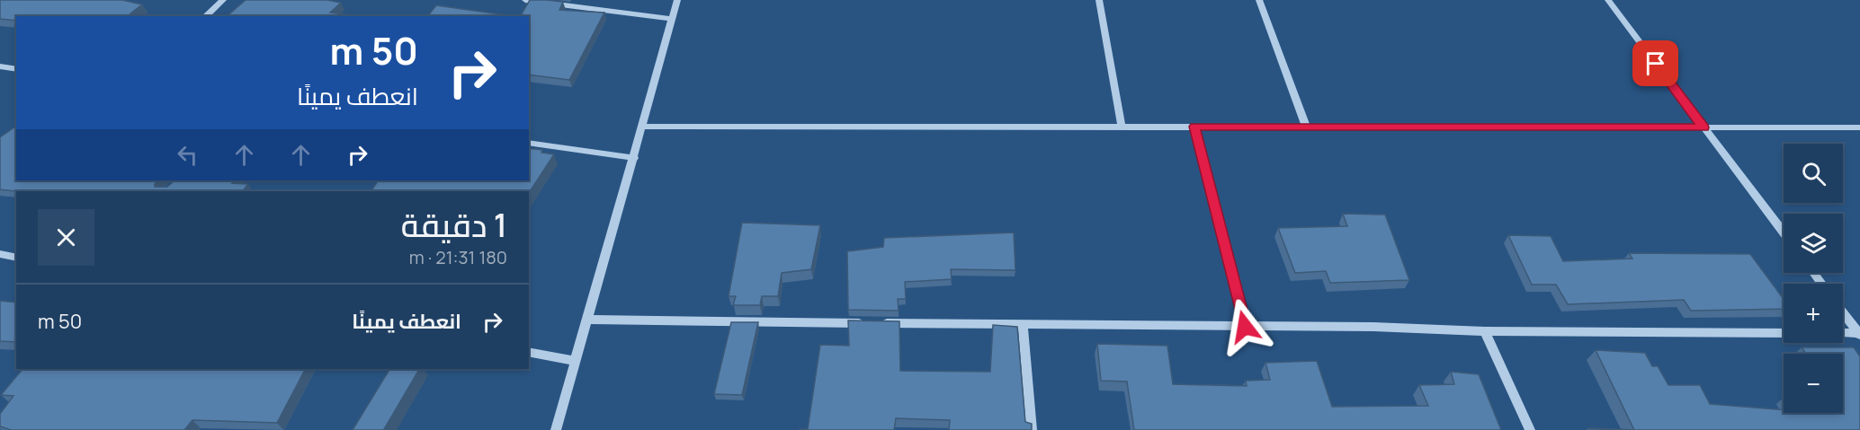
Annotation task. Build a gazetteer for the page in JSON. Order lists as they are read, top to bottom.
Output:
{
  "page": {
    "turn": ["50 m", "انعطف يمينًا"],
    "map_buttons": ["+", "−"],
    "heading": ["1 دقيقة", "180 m · 21:31"],
    "list": [
      {
        "name": "انعطف يمينًا",
        "value": "50 m"
      }
    ]
  }
}
